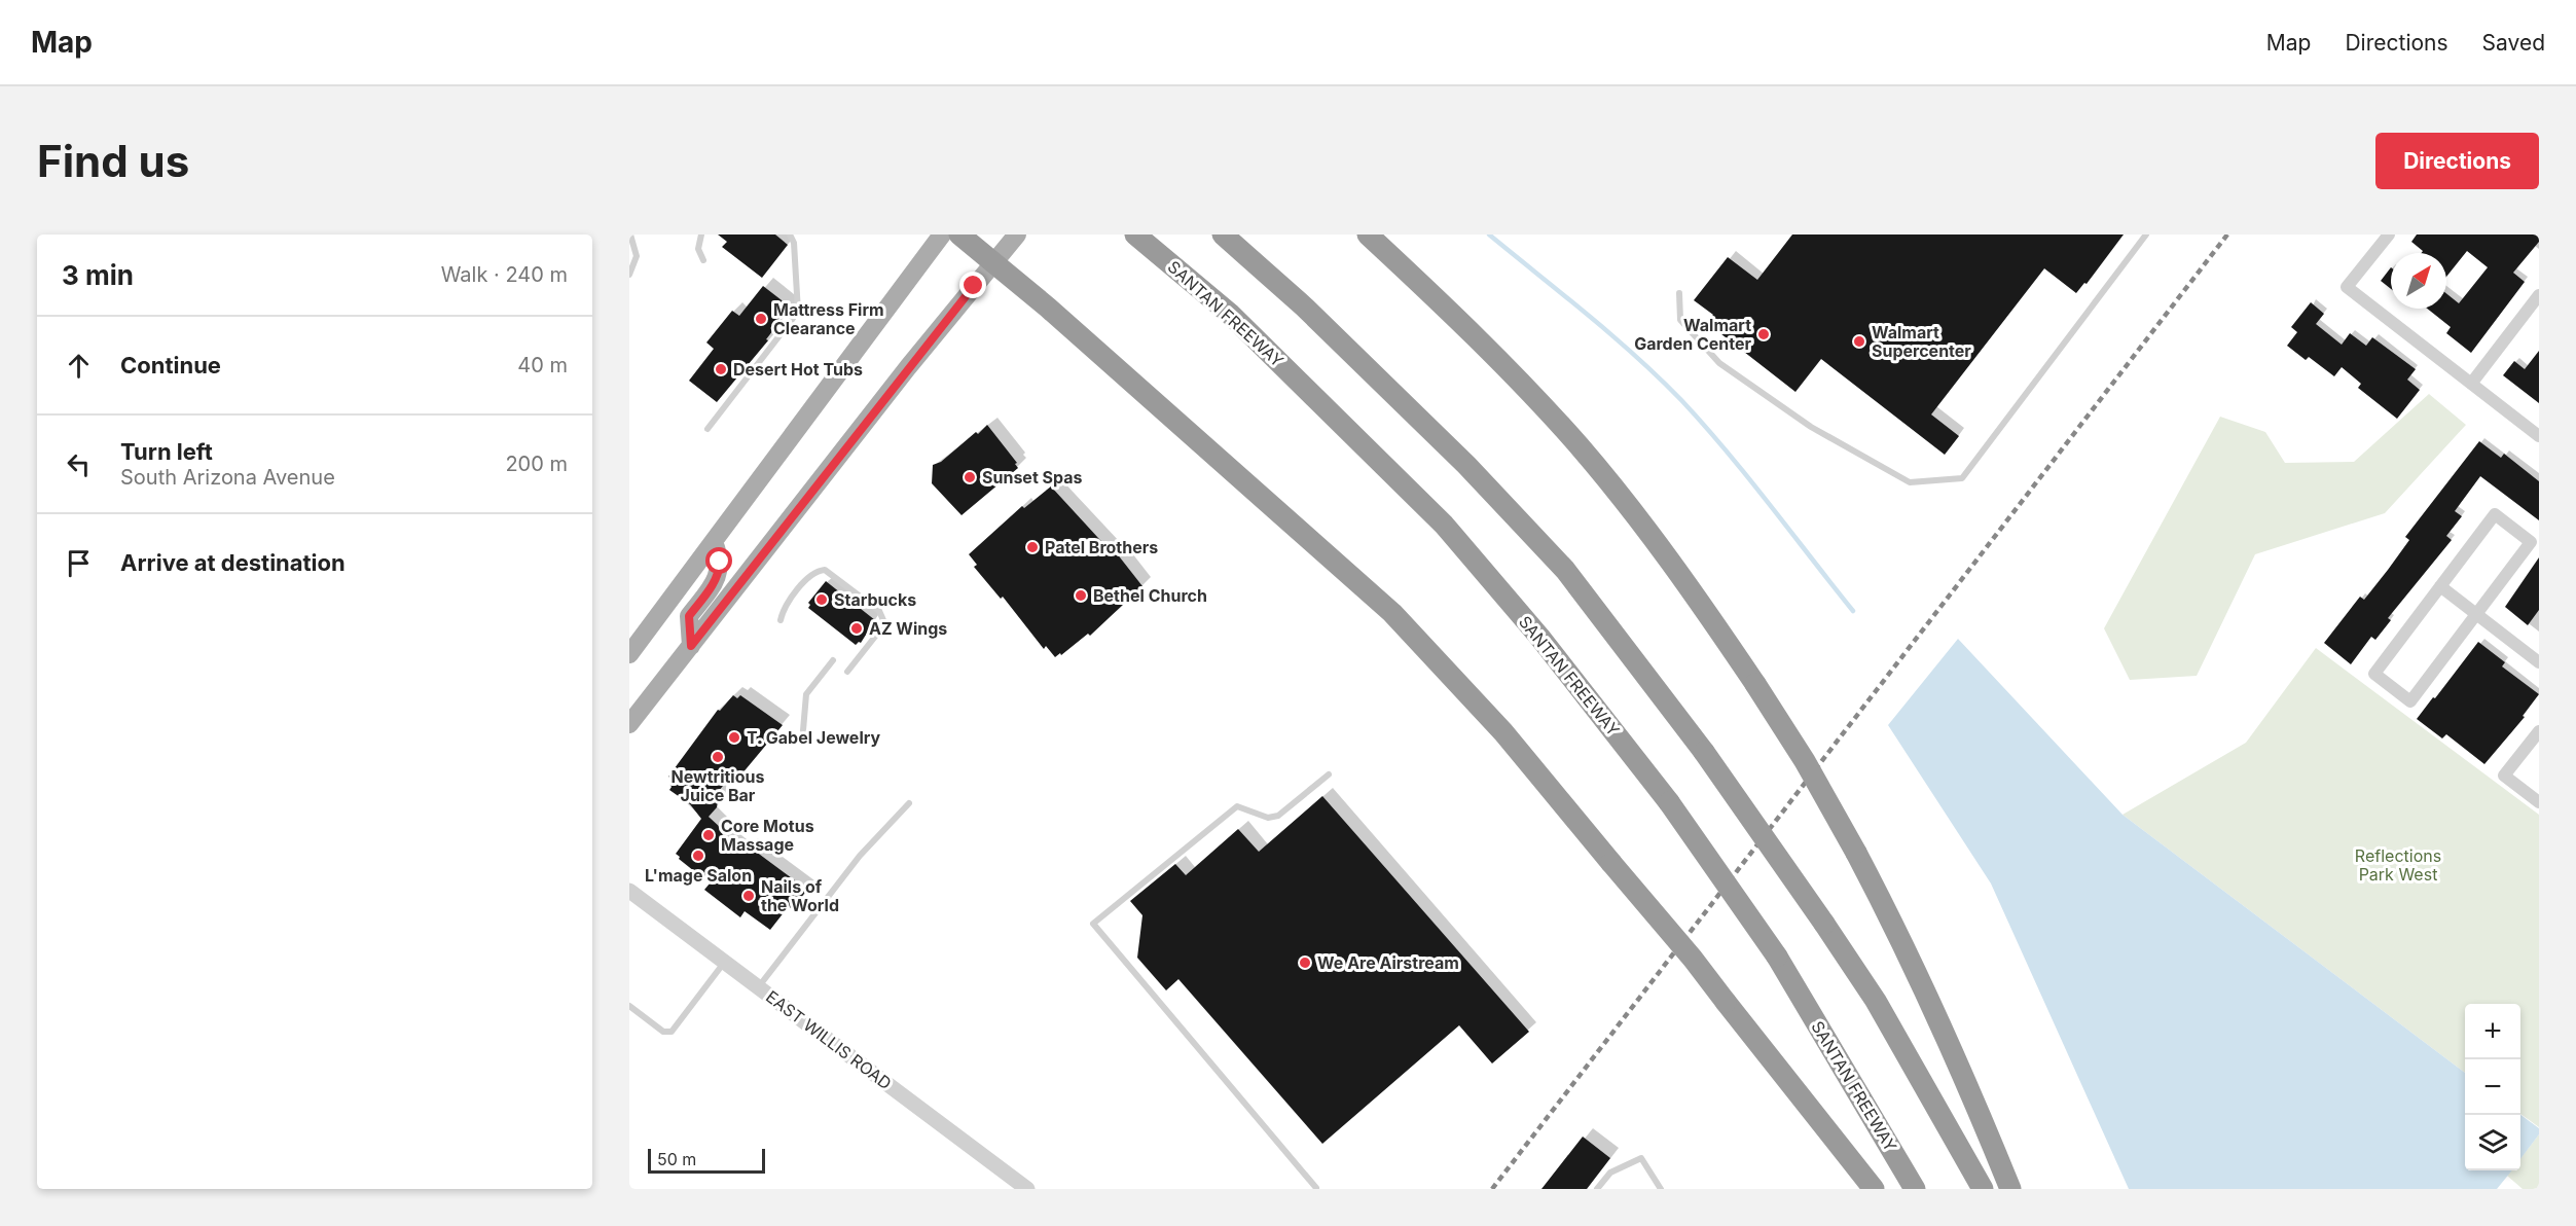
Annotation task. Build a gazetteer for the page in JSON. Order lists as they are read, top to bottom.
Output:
{
  "streets": {
    "highway": ["SANTAN FREEWAY"],
    "street": ["EAST WILLIS ROAD"]
  },
  "parks": ["Reflections Park West"],
  "places": [
    "Mattress Firm Clearance",
    "Walmart Garden Center",
    "Walmart Supercenter",
    "Desert Hot Tubs",
    "Sunset Spas",
    "Patel Brothers",
    "Bethel Church",
    "Starbucks",
    "AZ Wings",
    "T. Gabel Jewelry",
    "Newtritious Juice Bar",
    "Core Motus Massage",
    "L'mage Salon",
    "Nails of the World",
    "We Are Airstream"
  ],
  "scale_bar": "50 m",
  "north": "top right",
  "page": {
    "header": "Map",
    "nav": ["Map", "Directions", "Saved"],
    "buttons": "Directions",
    "title": "Find us",
    "heading": ["3 min", "Walk · 240 m"],
    "list": [
      ["Continue", "40 m"],
      ["Turn left", "South Arizona Avenue", "200 m"],
      "Arrive at destination"
    ],
    "map_buttons": ["+", "−"],
    "scale": "50 m"
  }
}
